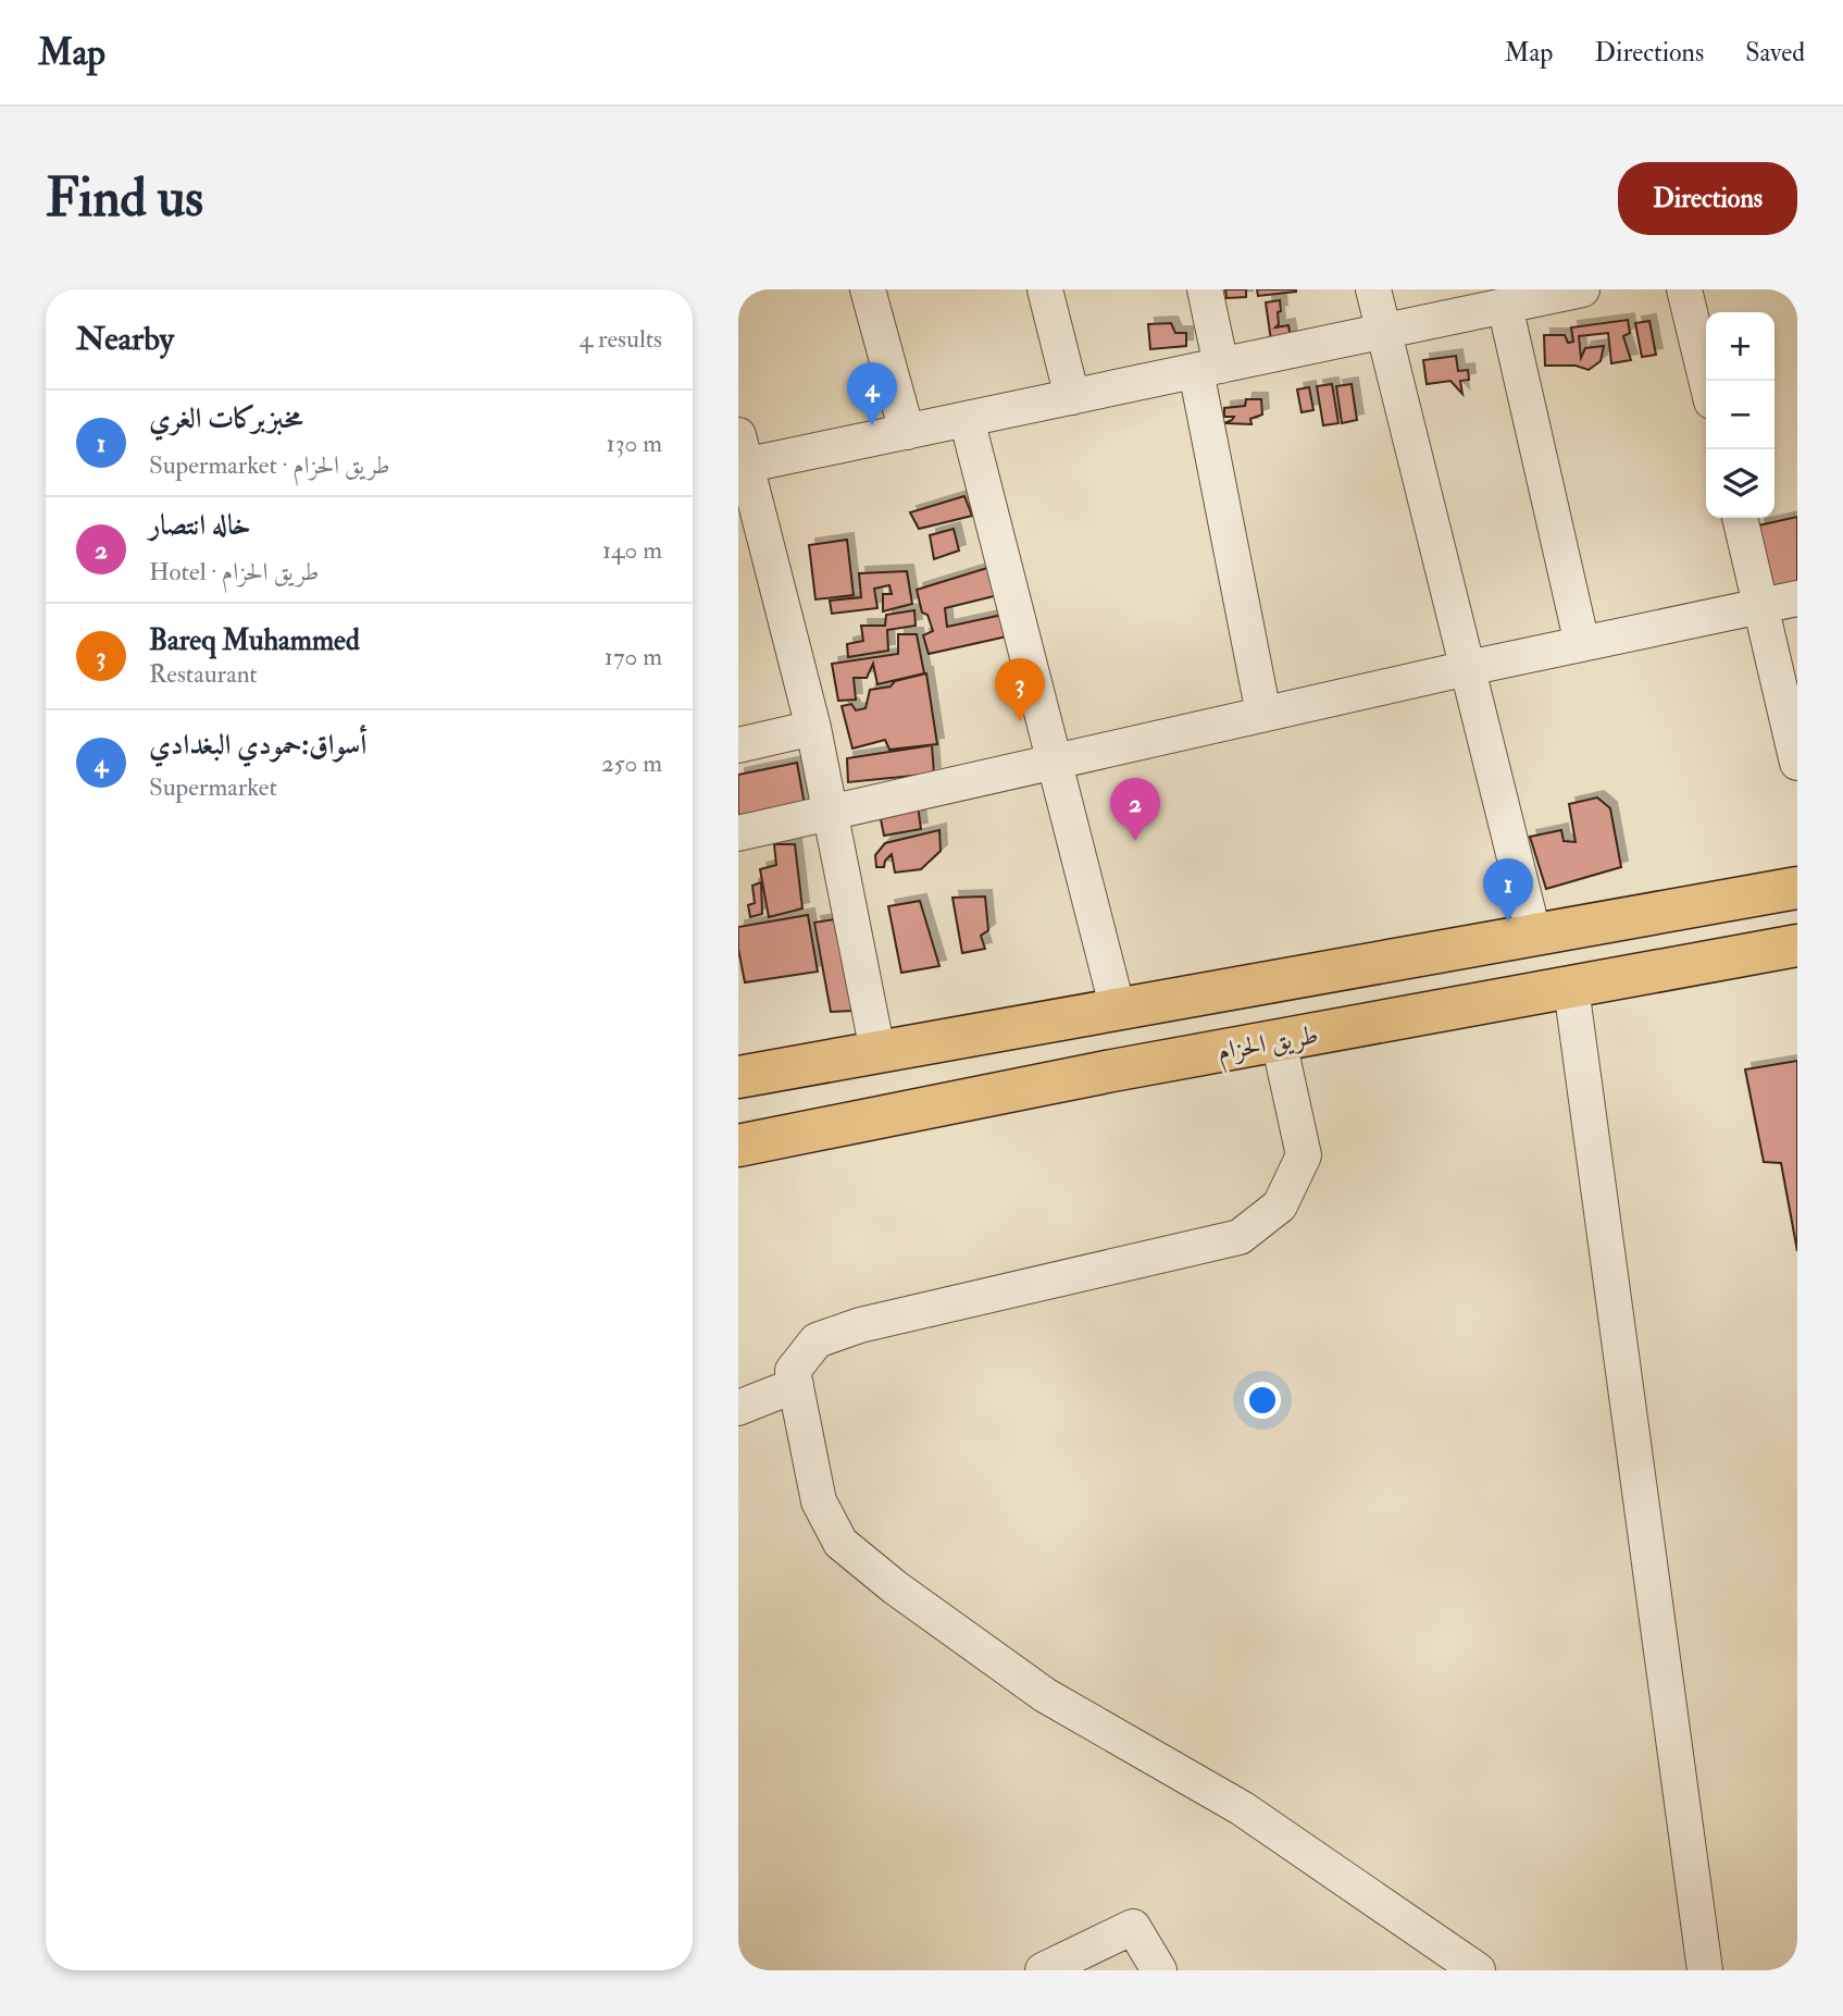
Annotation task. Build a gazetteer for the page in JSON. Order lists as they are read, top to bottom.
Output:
{
  "streets": {
    "main road": ["طريق الحزام"]
  },
  "page": {
    "header": "Map",
    "nav": ["Map", "Directions", "Saved"],
    "buttons": "Directions",
    "title": "Find us",
    "heading": ["Nearby", "4 results"],
    "map_buttons": ["+", "−"],
    "pins": [
      "4",
      "3",
      "2",
      "1"
    ],
    "list": [
      {
        "mark": "1",
        "name": "مخبزبركات الغري",
        "note": "Supermarket · طريق الحزام",
        "value": "130 m"
      },
      {
        "mark": "2",
        "name": "خاله انتصار",
        "note": "Hotel · طريق الحزام",
        "value": "140 m"
      },
      {
        "mark": "3",
        "name": "Bareq Muhammed",
        "note": "Restaurant",
        "value": "170 m"
      },
      {
        "mark": "4",
        "name": "أسواق:حمودي البغدادي",
        "note": "Supermarket",
        "value": "250 m"
      }
    ]
  }
}
